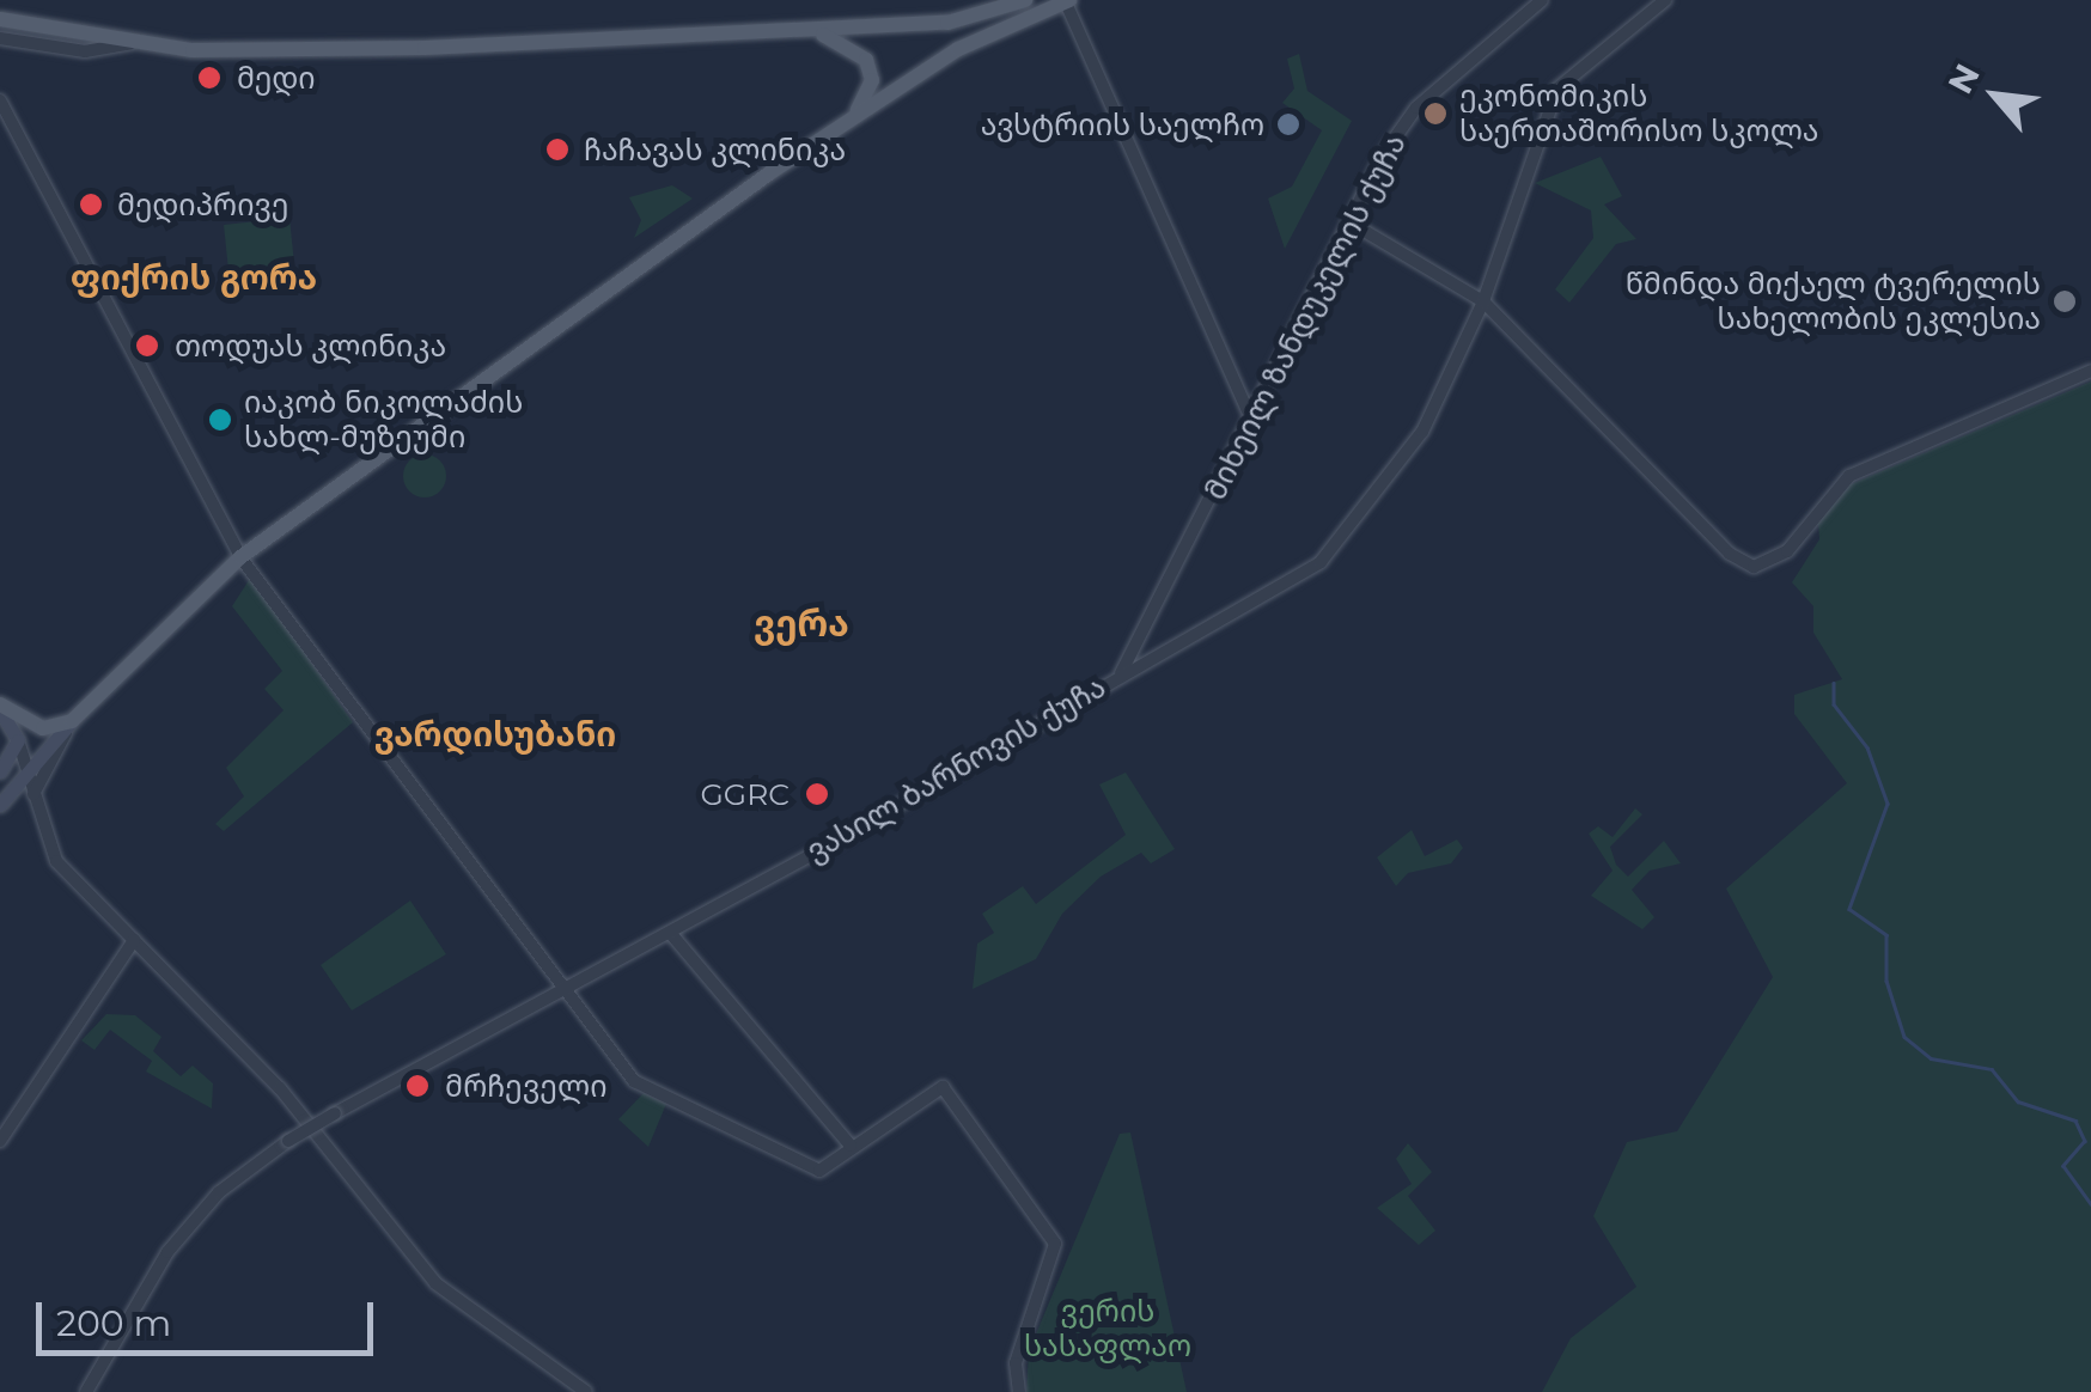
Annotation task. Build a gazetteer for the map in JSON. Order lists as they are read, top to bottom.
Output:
{
  "streets": {
    "street": ["მიხეილ ზანდუკელის ქუჩა", "ვასილ ბარნოვის ქუჩა"]
  },
  "crossings": [
    ["მიხეილ ზანდუკელის ქუჩა", "ვასილ ბარნოვის ქუჩა"]
  ],
  "districts": ["ფიქრის გორა", "ვერა", "ვარდისუბანი"],
  "parks": ["ვერის სასაფლაო"],
  "places": [
    "მედი",
    "ეკონომიკის საერთაშორისო სკოლა",
    "ავსტრიის საელჩო",
    "ჩაჩავას კლინიკა",
    "მედიპრივე",
    "წმინდა მიქაელ ტვერელის სახელობის ეკლესია",
    "თოდუას კლინიკა",
    "იაკობ ნიკოლაძის სახლ-მუზეუმი",
    "GGRC",
    "მრჩეველი"
  ],
  "scale_bar": "200 m",
  "north": "top left"
}
